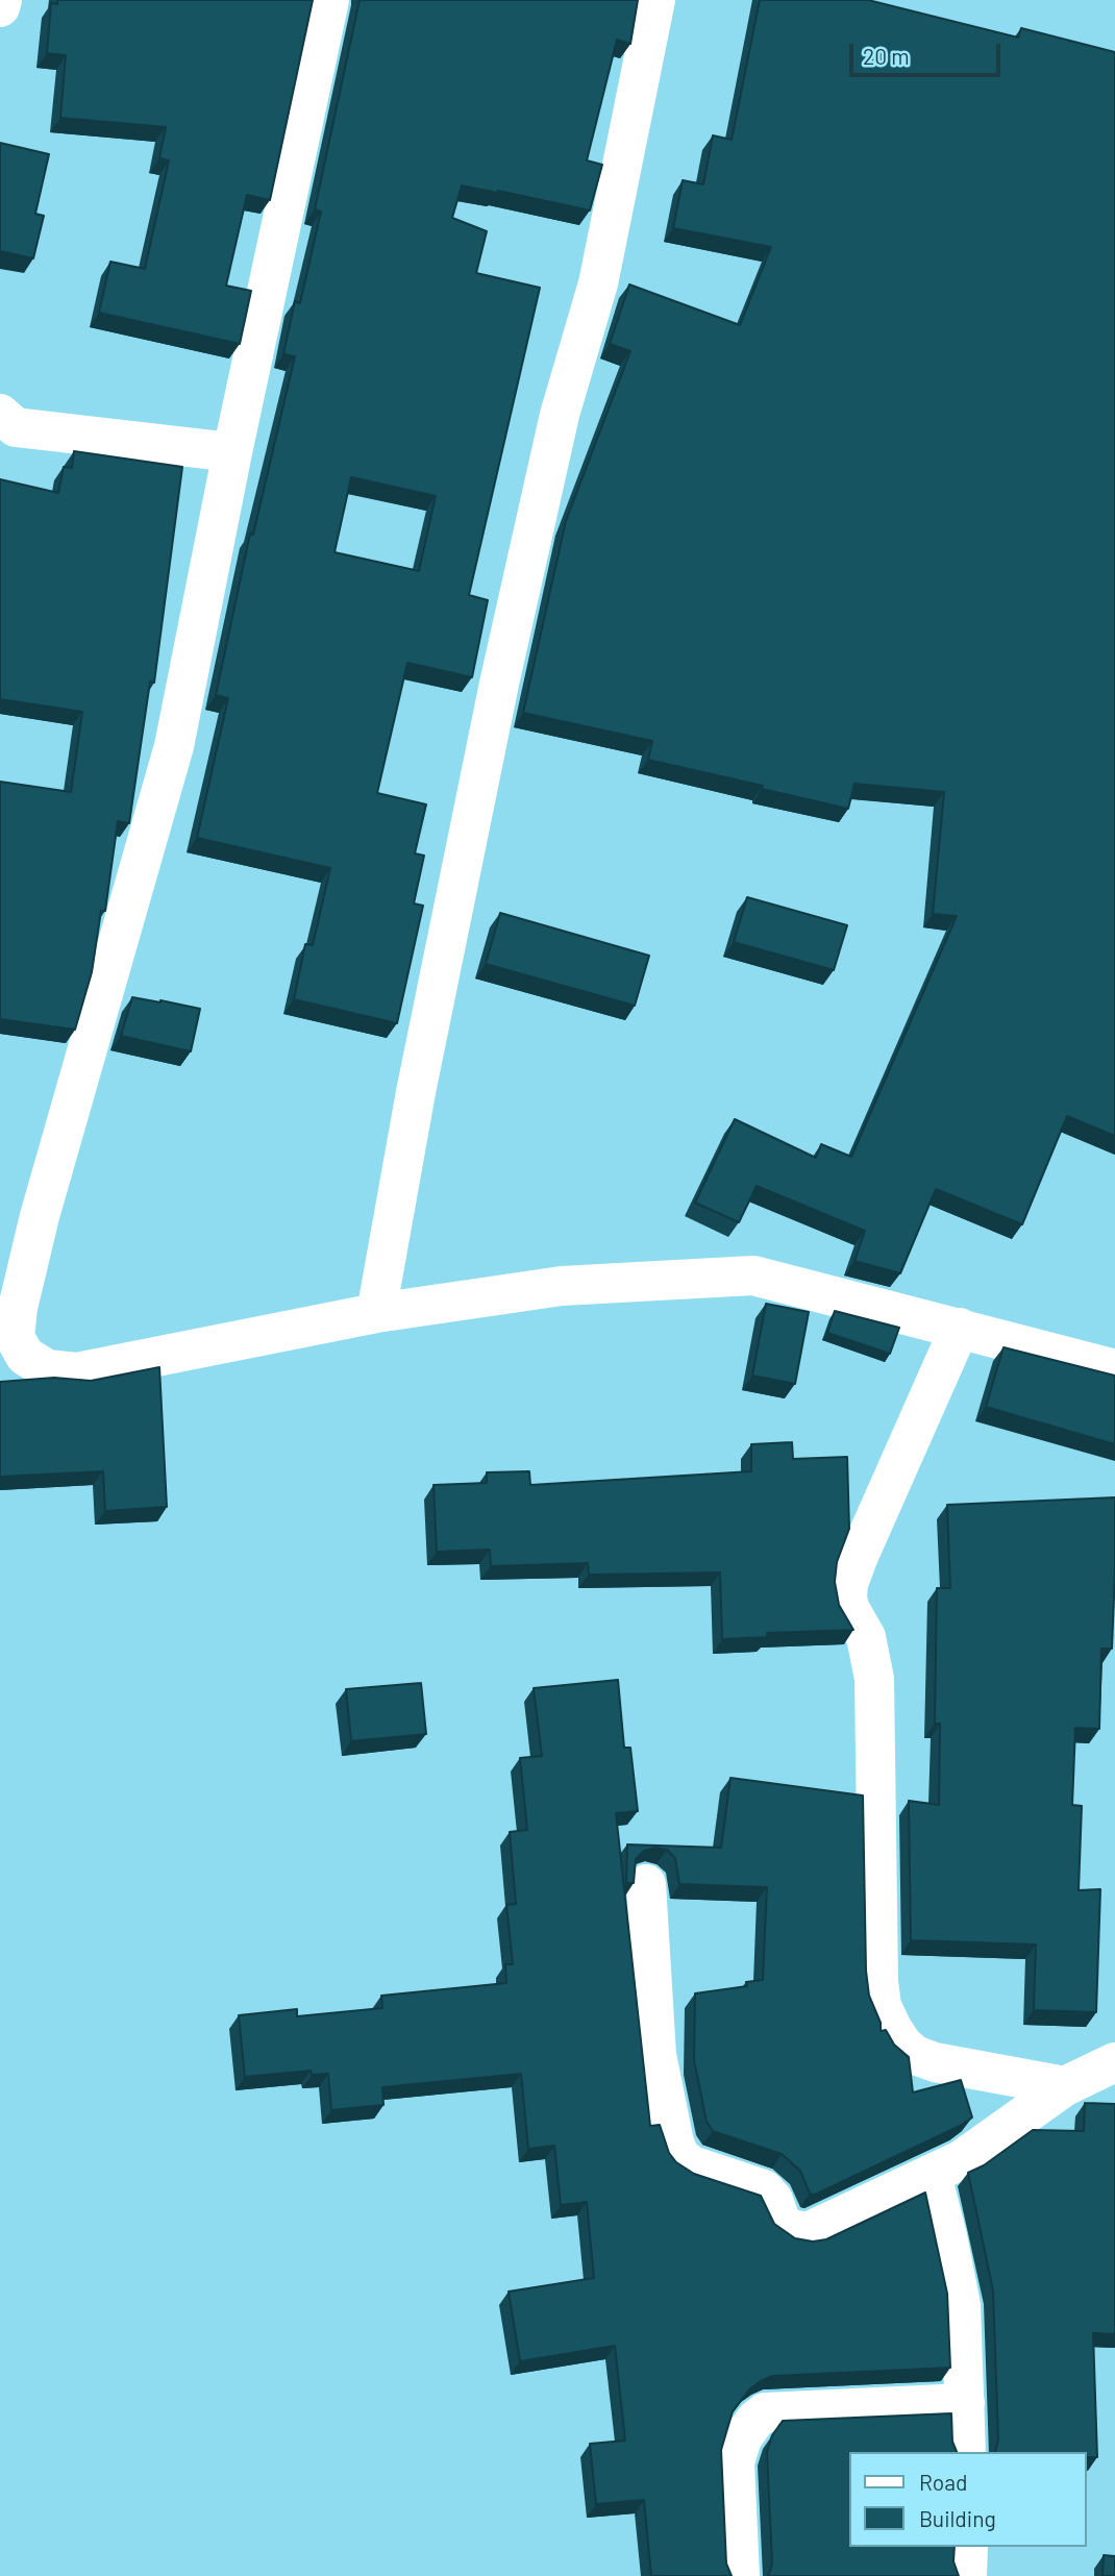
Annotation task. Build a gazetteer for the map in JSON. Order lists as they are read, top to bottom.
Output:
{
  "legend": ["Road", "Building"],
  "scale_bar": "20 m"
}
